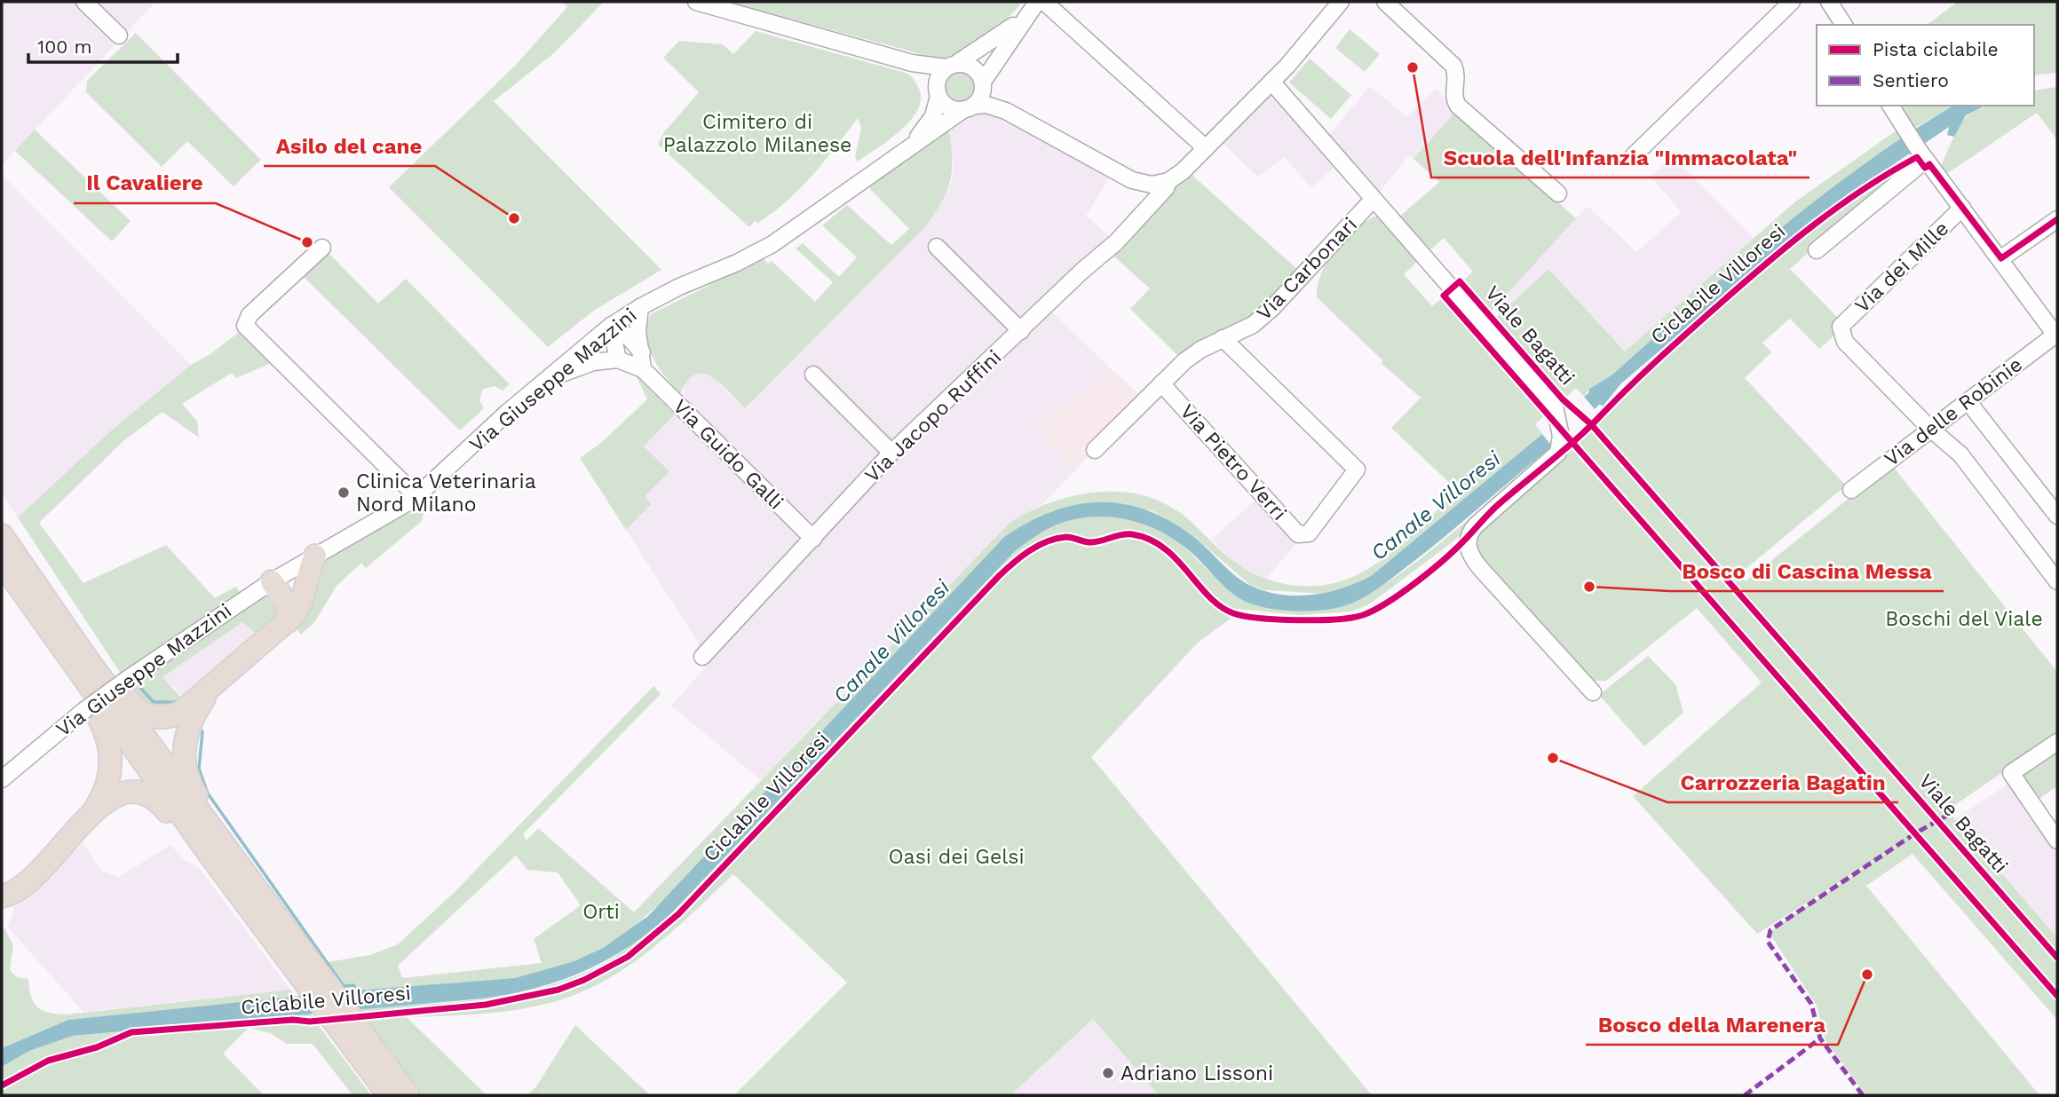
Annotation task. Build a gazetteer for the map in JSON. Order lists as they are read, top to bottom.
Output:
{
  "streets": {
    "street": [
      "Via dei Mille",
      "Via Carbonari",
      "Viale Bagatti",
      "Via Giuseppe Mazzini",
      "Via delle Robinie",
      "Via Jacopo Ruffini",
      "Via Guido Galli",
      "Via Pietro Verri"
    ],
    "cycle path": ["Ciclabile Villoresi"]
  },
  "crossings": [
    ["Via dei Mille", "Via delle Robinie"],
    ["Via Carbonari", "Viale Bagatti"],
    ["Via Carbonari", "Via Pietro Verri"],
    ["Via Jacopo Ruffini", "Via Guido Galli"]
  ],
  "water": ["Canale Villoresi"],
  "parks": [
    "Cimitero di Palazzolo Milanese",
    "Boschi del Viale",
    "Oasi dei Gelsi",
    "Orti"
  ],
  "places": [
    "Scuola dell'Infanzia \"Immacolata\"",
    "Asilo del cane",
    "Il Cavaliere",
    "Clinica Veterinaria Nord Milano",
    "Bosco di Cascina Messa",
    "Carrozzeria Bagatin",
    "Bosco della Marenera",
    "Adriano Lissoni"
  ],
  "legend": ["Pista ciclabile", "Sentiero"],
  "scale_bar": "100 m"
}
